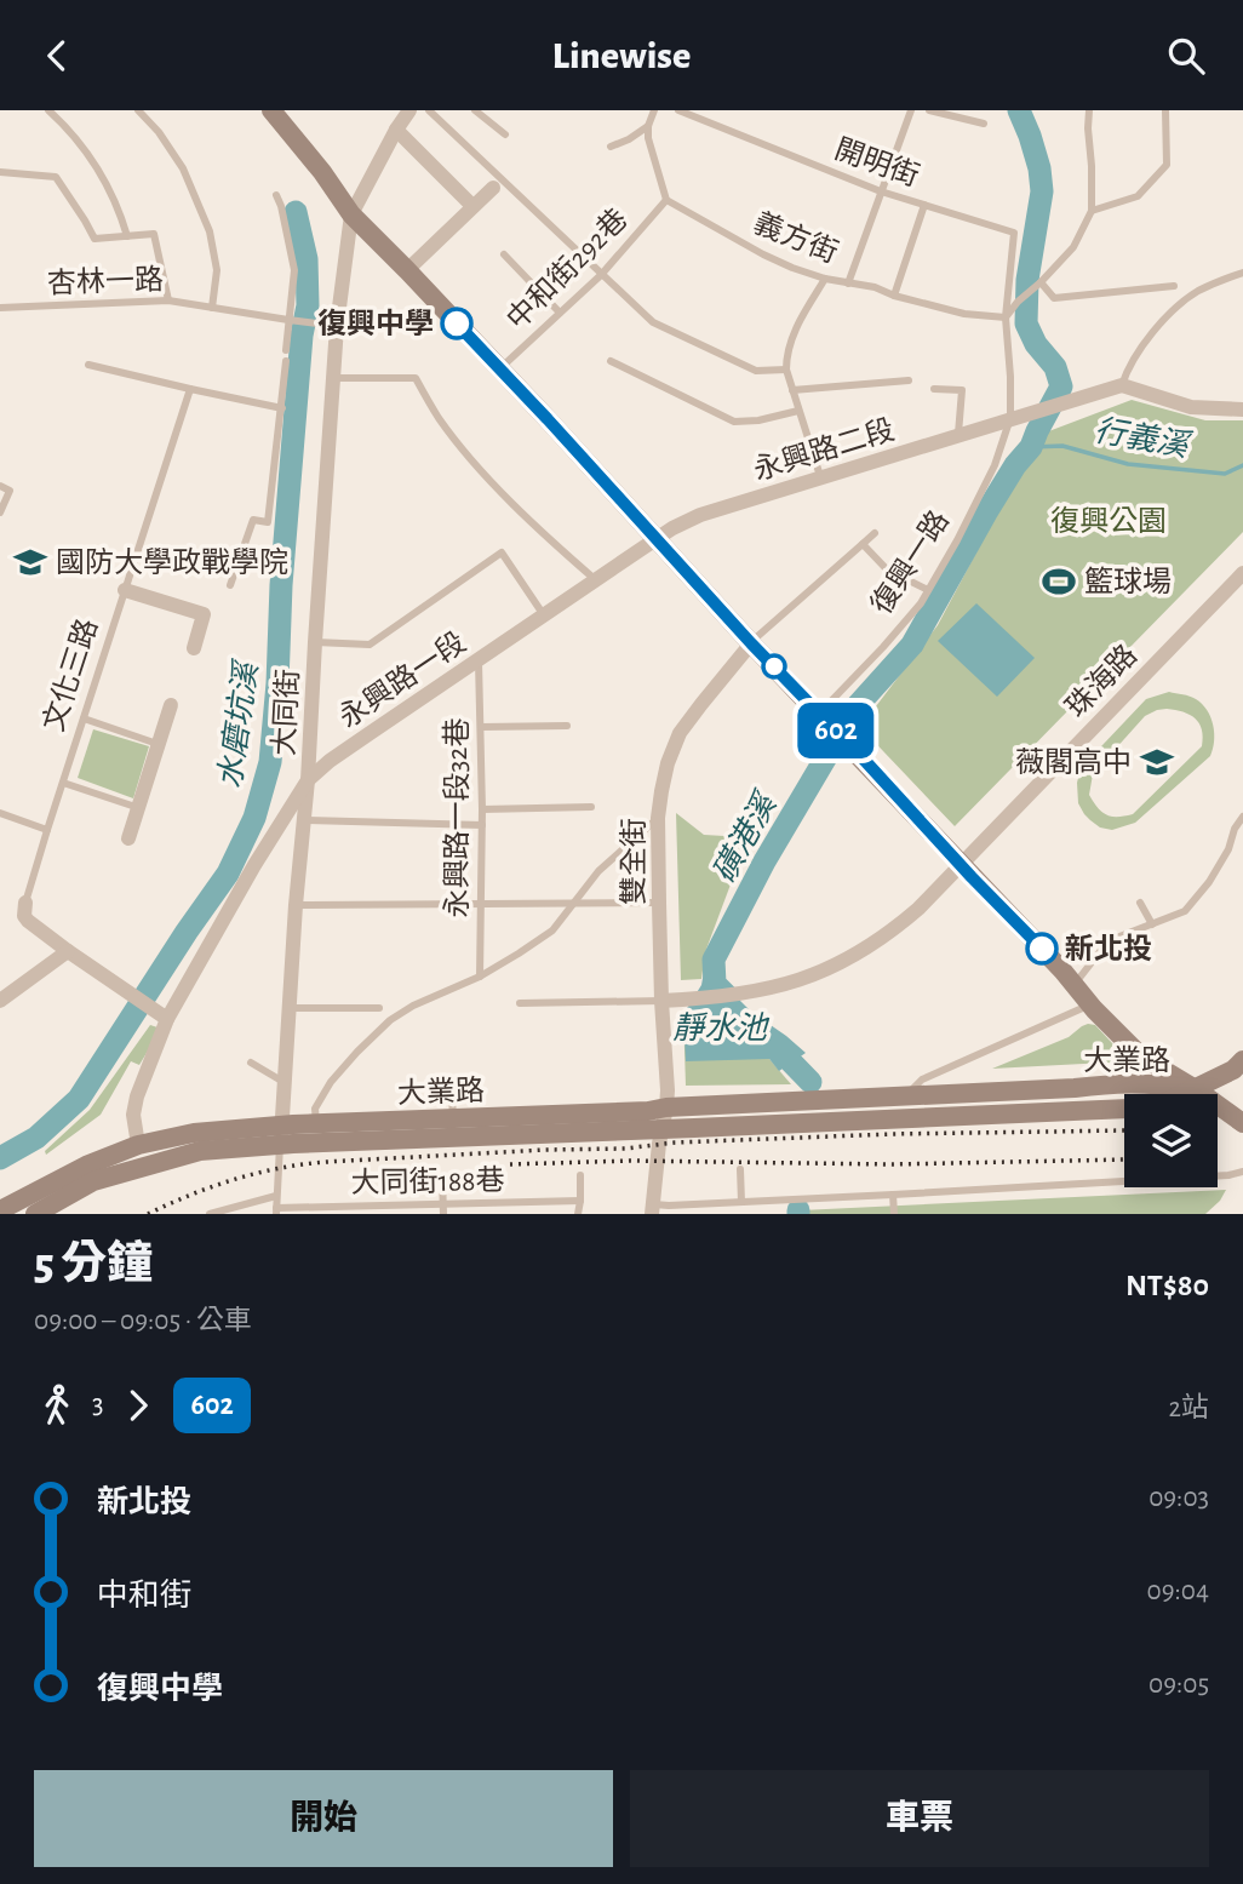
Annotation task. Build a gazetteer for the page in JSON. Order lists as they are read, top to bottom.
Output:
{
  "streets": {
    "main road": ["大業路"],
    "street": [
      "永興路二段",
      "文化三路",
      "永興路一段",
      "珠海路",
      "大同街",
      "雙全街"
    ],
    "lane": [
      "開明街",
      "義方街",
      "中和街292巷",
      "杏林一路",
      "復興一路",
      "永興路一段32巷",
      "大同街188巷"
    ]
  },
  "crossings": [
    ["開明街", "復興一路"],
    ["義方街", "中和街292巷"],
    ["義方街", "復興一路"],
    ["杏林一路", "大同街"],
    ["永興路二段", "復興一路"],
    ["永興路二段", "永興路一段"],
    ["文化三路", "永興路一段"],
    ["永興路一段", "大同街"],
    ["永興路一段", "永興路一段32巷"],
    ["永興路一段", "大業路"],
    ["珠海路", "雙全街"],
    ["大同街", "大業路"],
    ["大同街", "大同街188巷"],
    ["雙全街", "大業路"]
  ],
  "water": [
    "行義溪",
    "水磨坑溪",
    "磺港溪",
    "靜水池"
  ],
  "parks": ["復興公園"],
  "places": {
    "other": ["復興中學", "新北投"],
    "school or university": ["國防大學政戰學院", "薇閣高中"],
    "sports": ["籃球場"]
  },
  "lines": ["bus line 602"],
  "page": {
    "header": "Linewise",
    "on_map": "602",
    "heading": ["5 分鐘", "09:00 – 09:05 · 公車", "NT$80"],
    "legs": ["3", "602", "2站"],
    "list": [
      {
        "name": "新北投",
        "value": "09:03"
      },
      {
        "name": "中和街",
        "value": "09:04"
      },
      {
        "name": "復興中學",
        "value": "09:05"
      }
    ],
    "buttons": ["開始", "車票"]
  }
}
